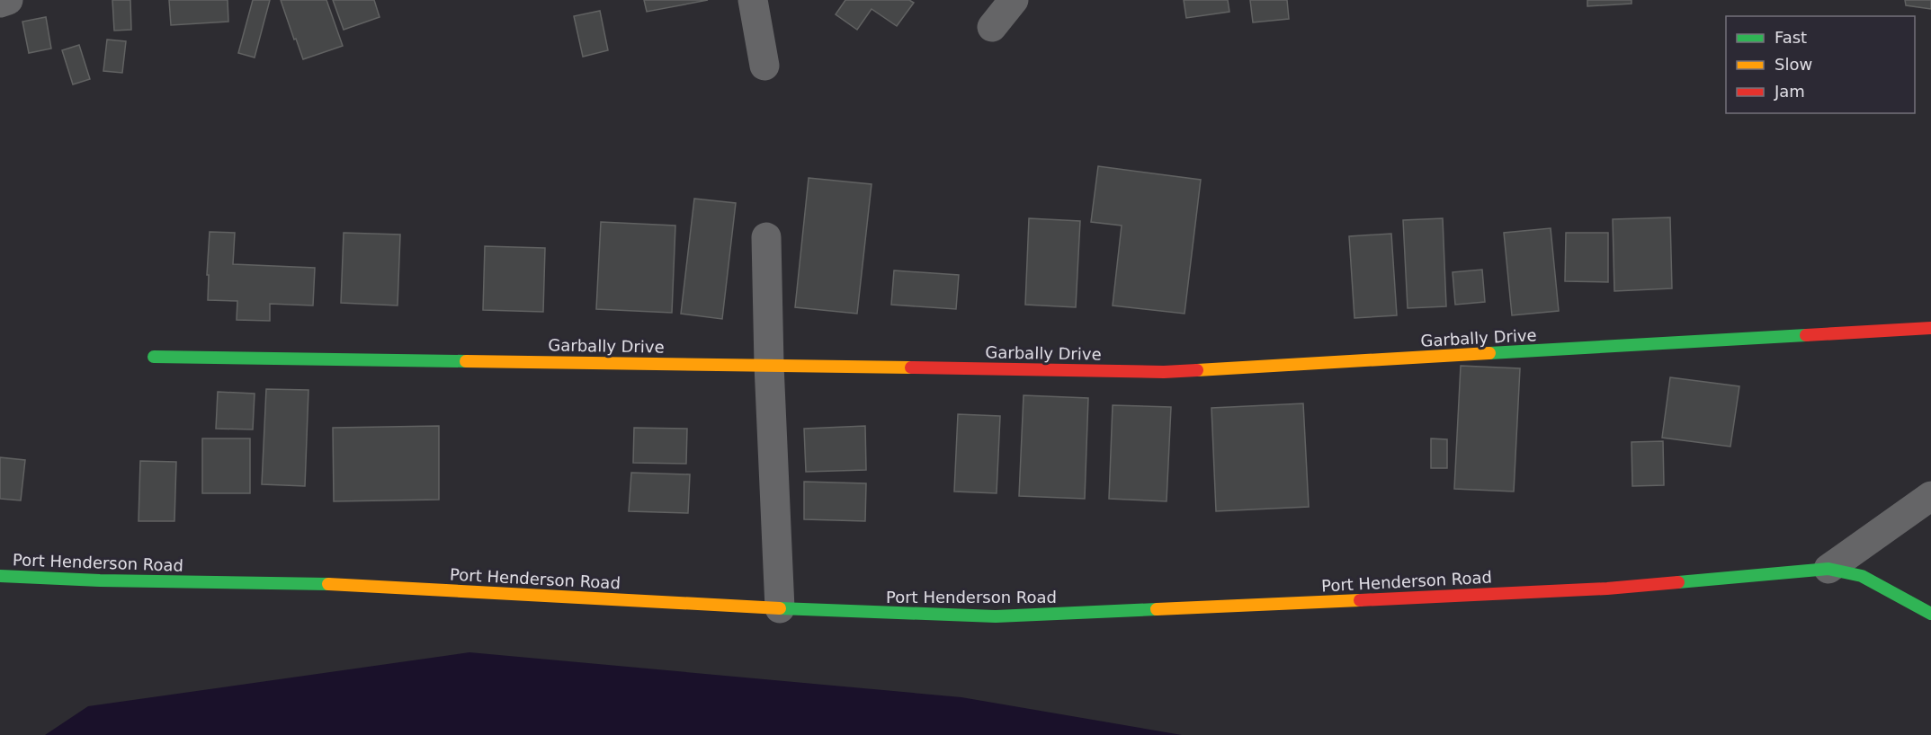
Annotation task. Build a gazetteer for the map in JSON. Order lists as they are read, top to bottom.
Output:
{
  "streets": {
    "street": ["Garbally Drive", "Port Henderson Road"]
  },
  "legend": ["Fast", "Slow", "Jam"]
}
